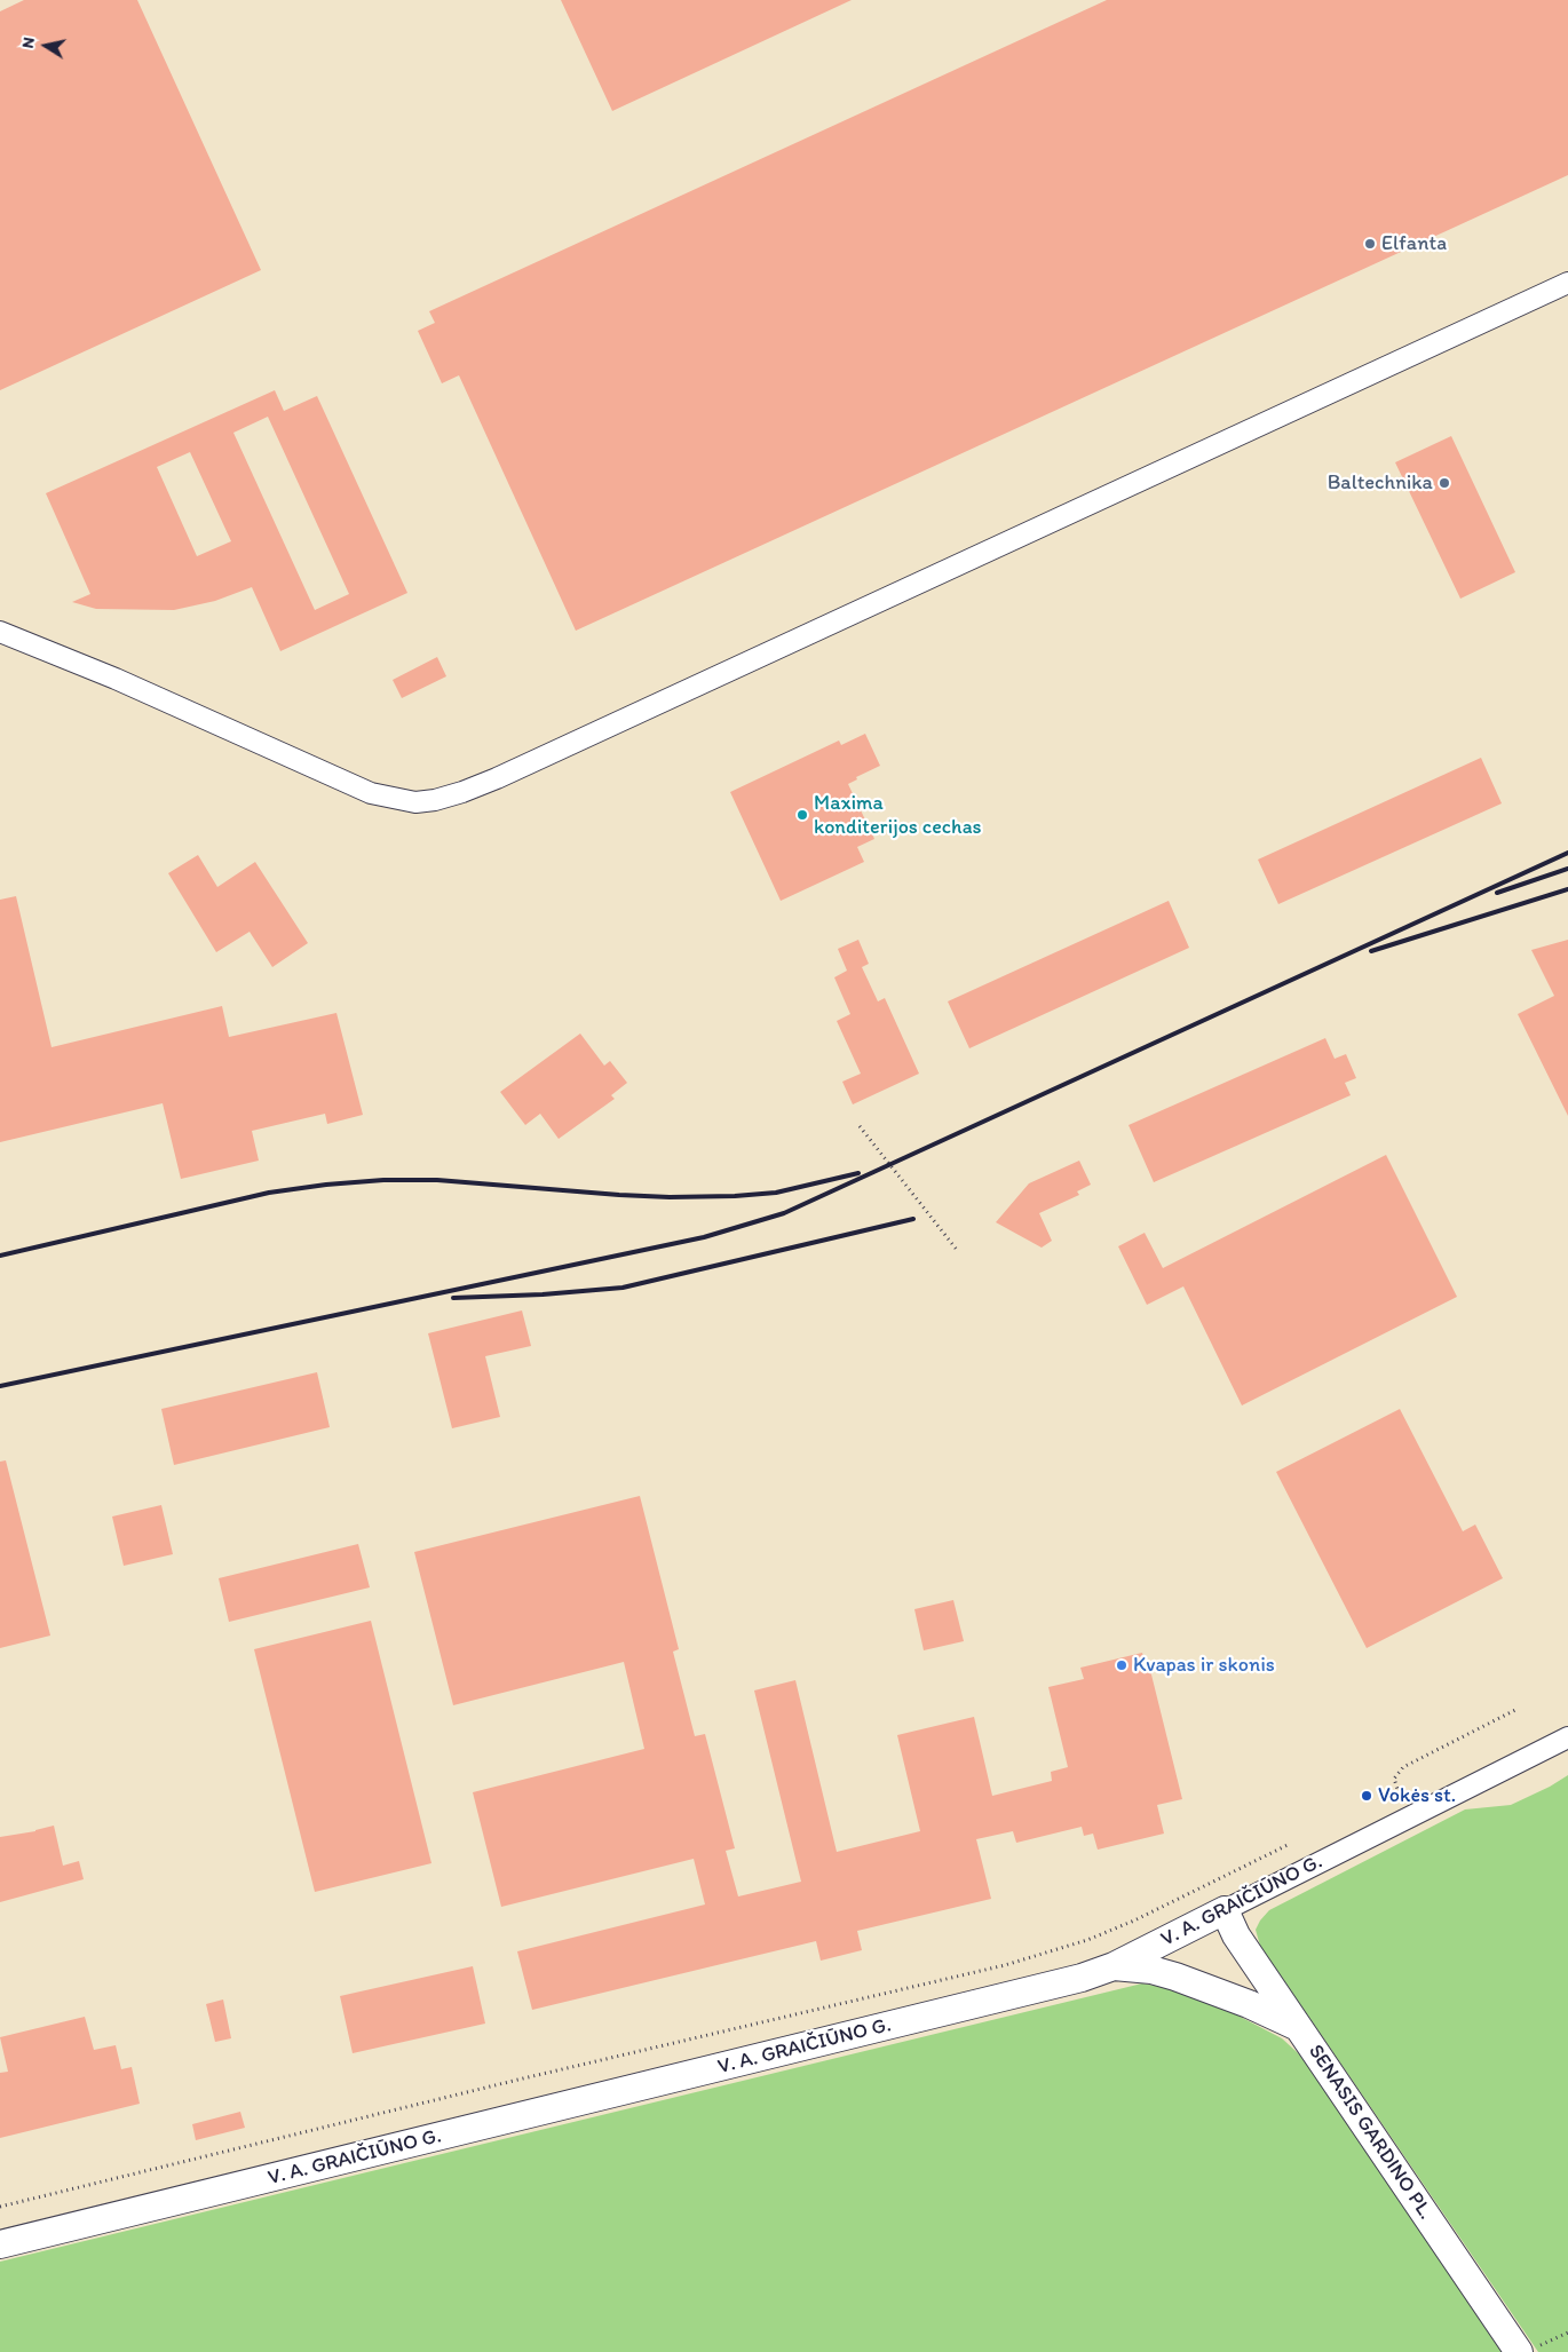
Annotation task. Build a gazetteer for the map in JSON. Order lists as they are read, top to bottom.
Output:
{
  "streets": {
    "main road": ["V. A. GRAIČIŪNO G.", "SENASIS GARDINO PL."]
  },
  "crossings": [
    ["V. A. GRAIČIŪNO G.", "SENASIS GARDINO PL."]
  ],
  "places": [
    "Elfanta",
    "Baltechnika",
    "Maxima konditerijos cechas",
    "Kvapas ir skonis",
    "Vokės st."
  ],
  "north": "left"
}
